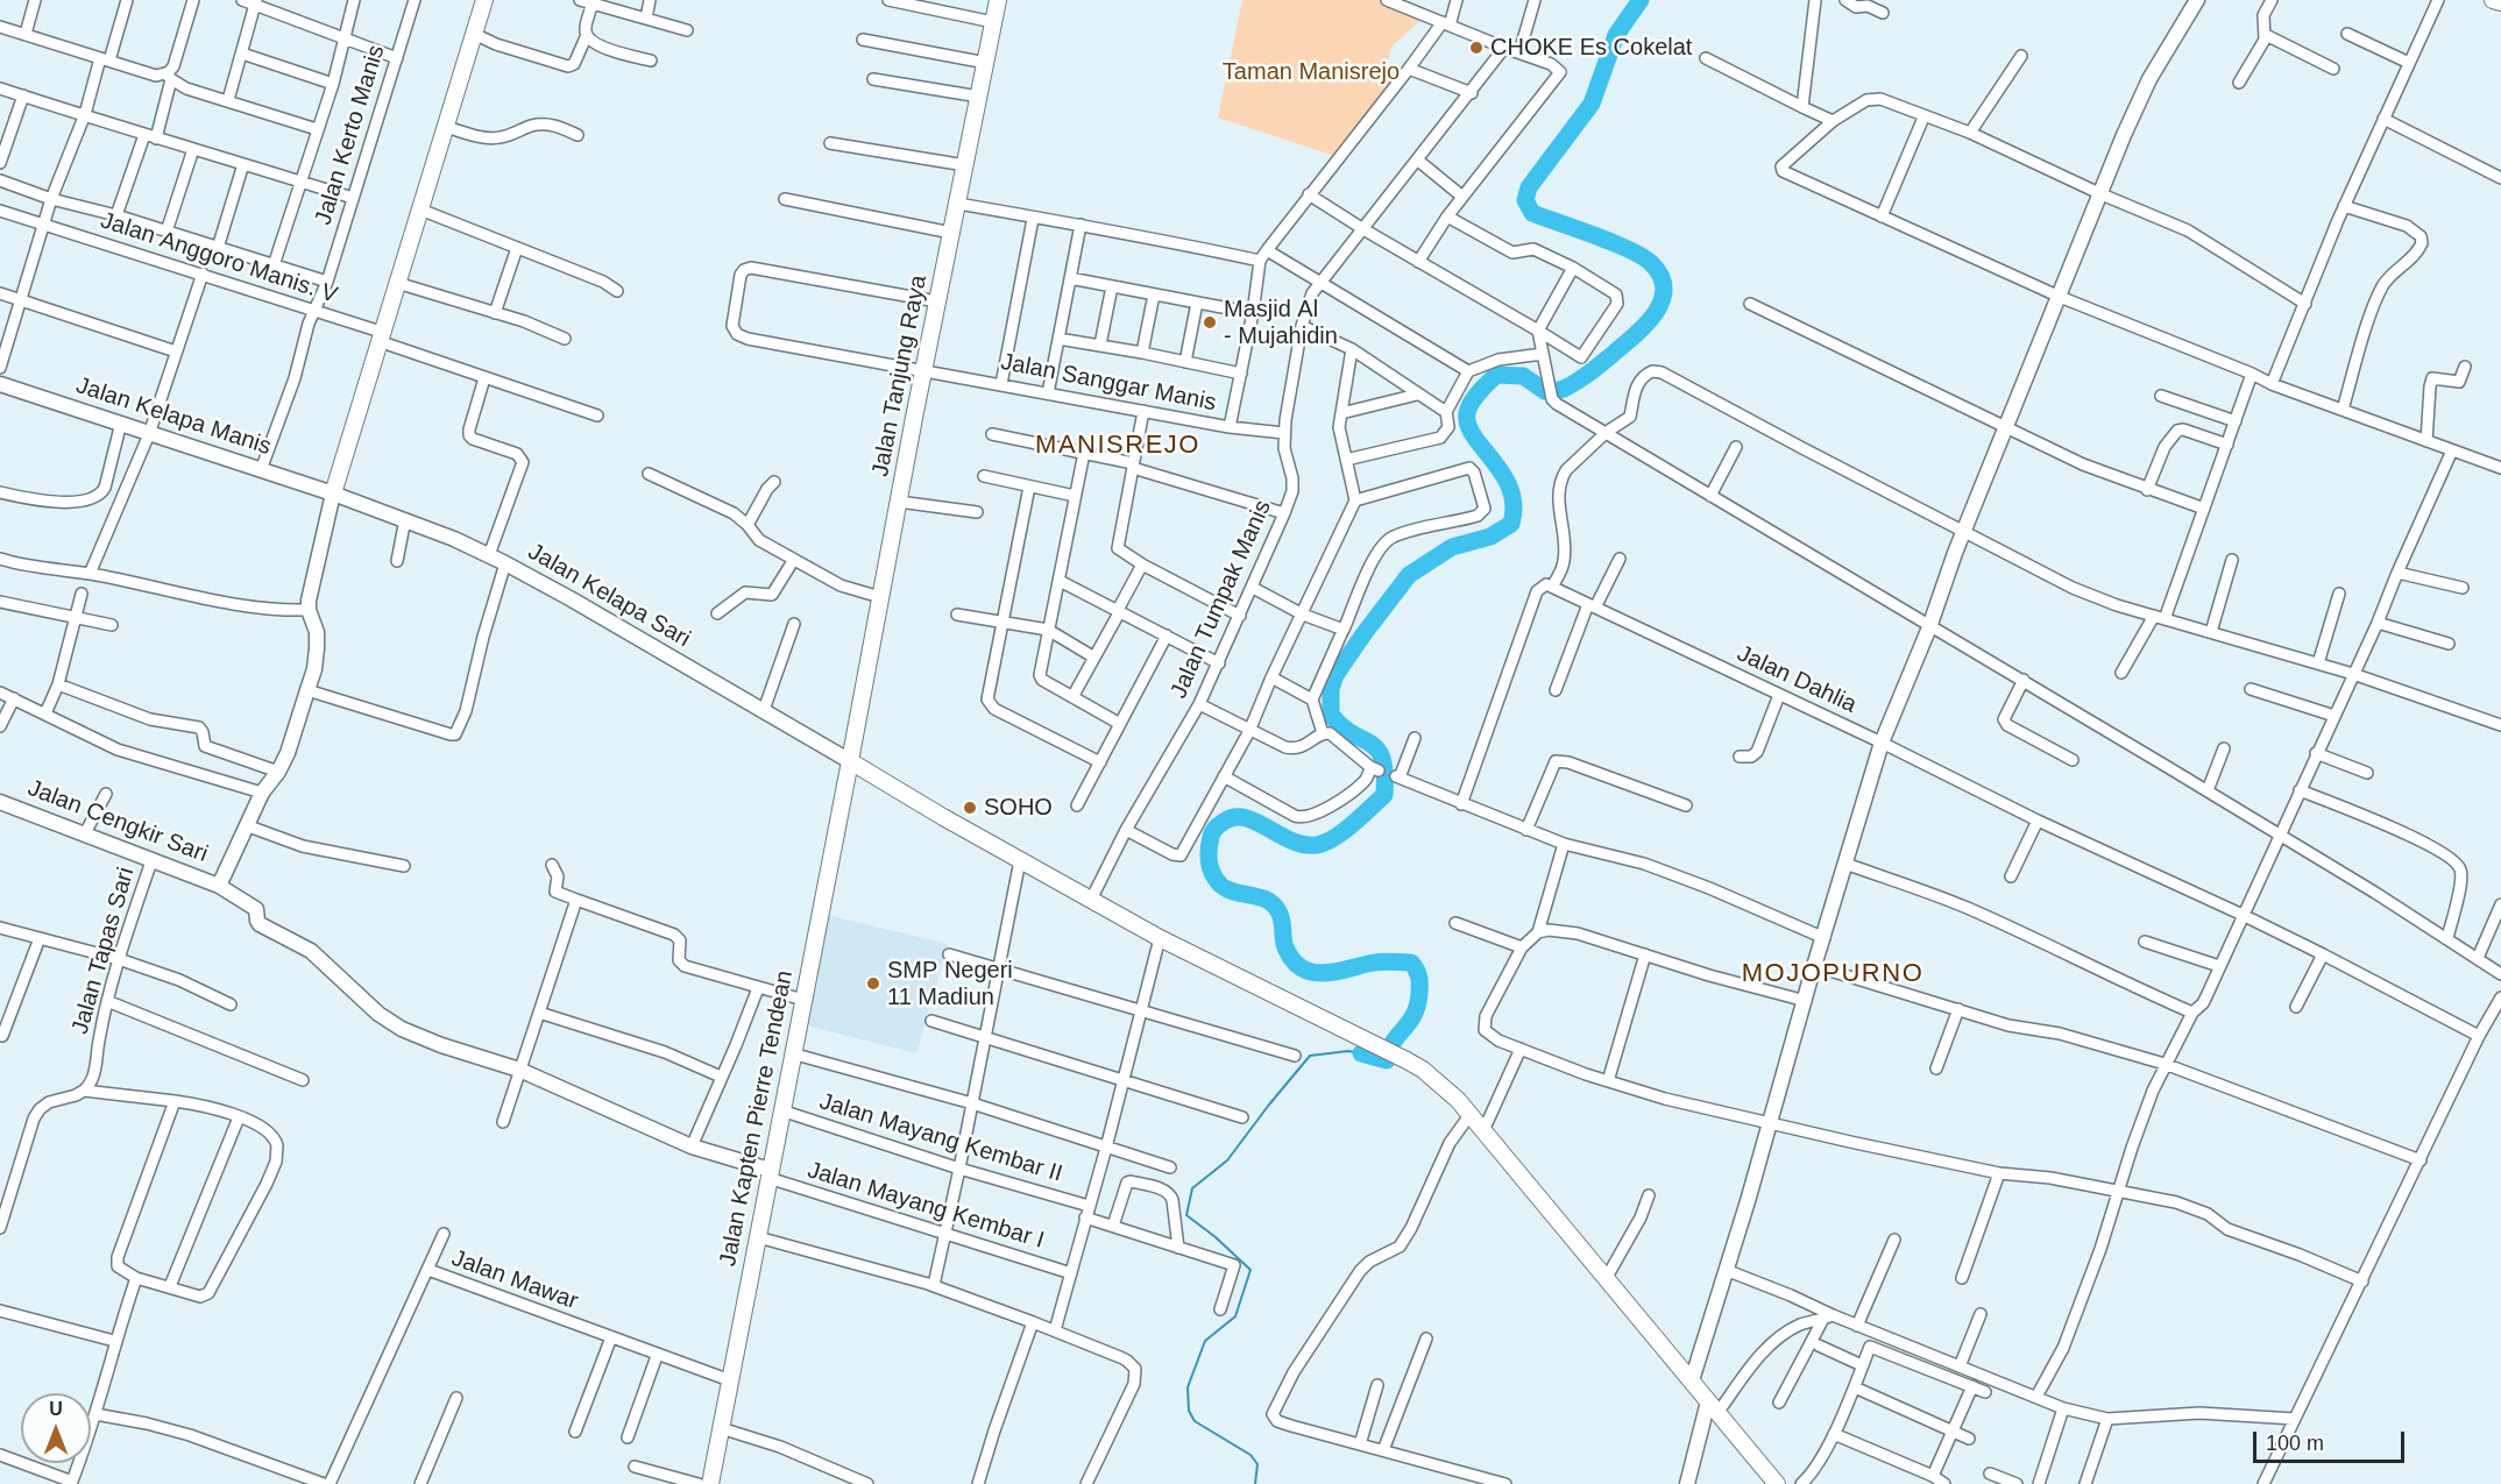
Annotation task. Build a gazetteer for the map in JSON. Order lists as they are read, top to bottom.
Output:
{
  "streets": {
    "main road": ["Jalan Tanjung Raya", "Jalan Kapten Pierre Tendean"],
    "street": [
      "Jalan Kerto Manis",
      "Jalan Anggoro Manis. V",
      "Jalan Sanggar Manis",
      "Jalan Kelapa Manis",
      "Jalan Kelapa Sari",
      "Jalan Tumpak Manis",
      "Jalan Dahlia",
      "Jalan Cengkir Sari",
      "Jalan Tapas Sari",
      "Jalan Mayang Kembar II",
      "Jalan Mayang Kembar I",
      "Jalan Mawar"
    ]
  },
  "crossings": [
    ["Jalan Kerto Manis", "Jalan Anggoro Manis. V"],
    ["Jalan Kerto Manis", "Jalan Kelapa Manis"],
    ["Jalan Tanjung Raya", "Jalan Sanggar Manis"],
    ["Jalan Tanjung Raya", "Jalan Kelapa Sari"],
    ["Jalan Tanjung Raya", "Jalan Kapten Pierre Tendean"],
    ["Jalan Sanggar Manis", "Jalan Tumpak Manis"],
    ["Jalan Kelapa Manis", "Jalan Kelapa Sari"],
    ["Jalan Kelapa Sari", "Jalan Kapten Pierre Tendean"],
    ["Jalan Cengkir Sari", "Jalan Tapas Sari"],
    ["Jalan Cengkir Sari", "Jalan Kapten Pierre Tendean"],
    ["Jalan Cengkir Sari", "Jalan Mayang Kembar I"],
    ["Jalan Kapten Pierre Tendean", "Jalan Mayang Kembar II"],
    ["Jalan Kapten Pierre Tendean", "Jalan Mayang Kembar I"],
    ["Jalan Kapten Pierre Tendean", "Jalan Mawar"]
  ],
  "districts": ["MANISREJO", "MOJOPURNO"],
  "parks": ["Taman Manisrejo"],
  "places": [
    "CHOKE Es Cokelat",
    "Masjid Al - Mujahidin",
    "SOHO",
    "SMP Negeri 11 Madiun"
  ],
  "scale_bar": "100 m",
  "north": "top"
}
